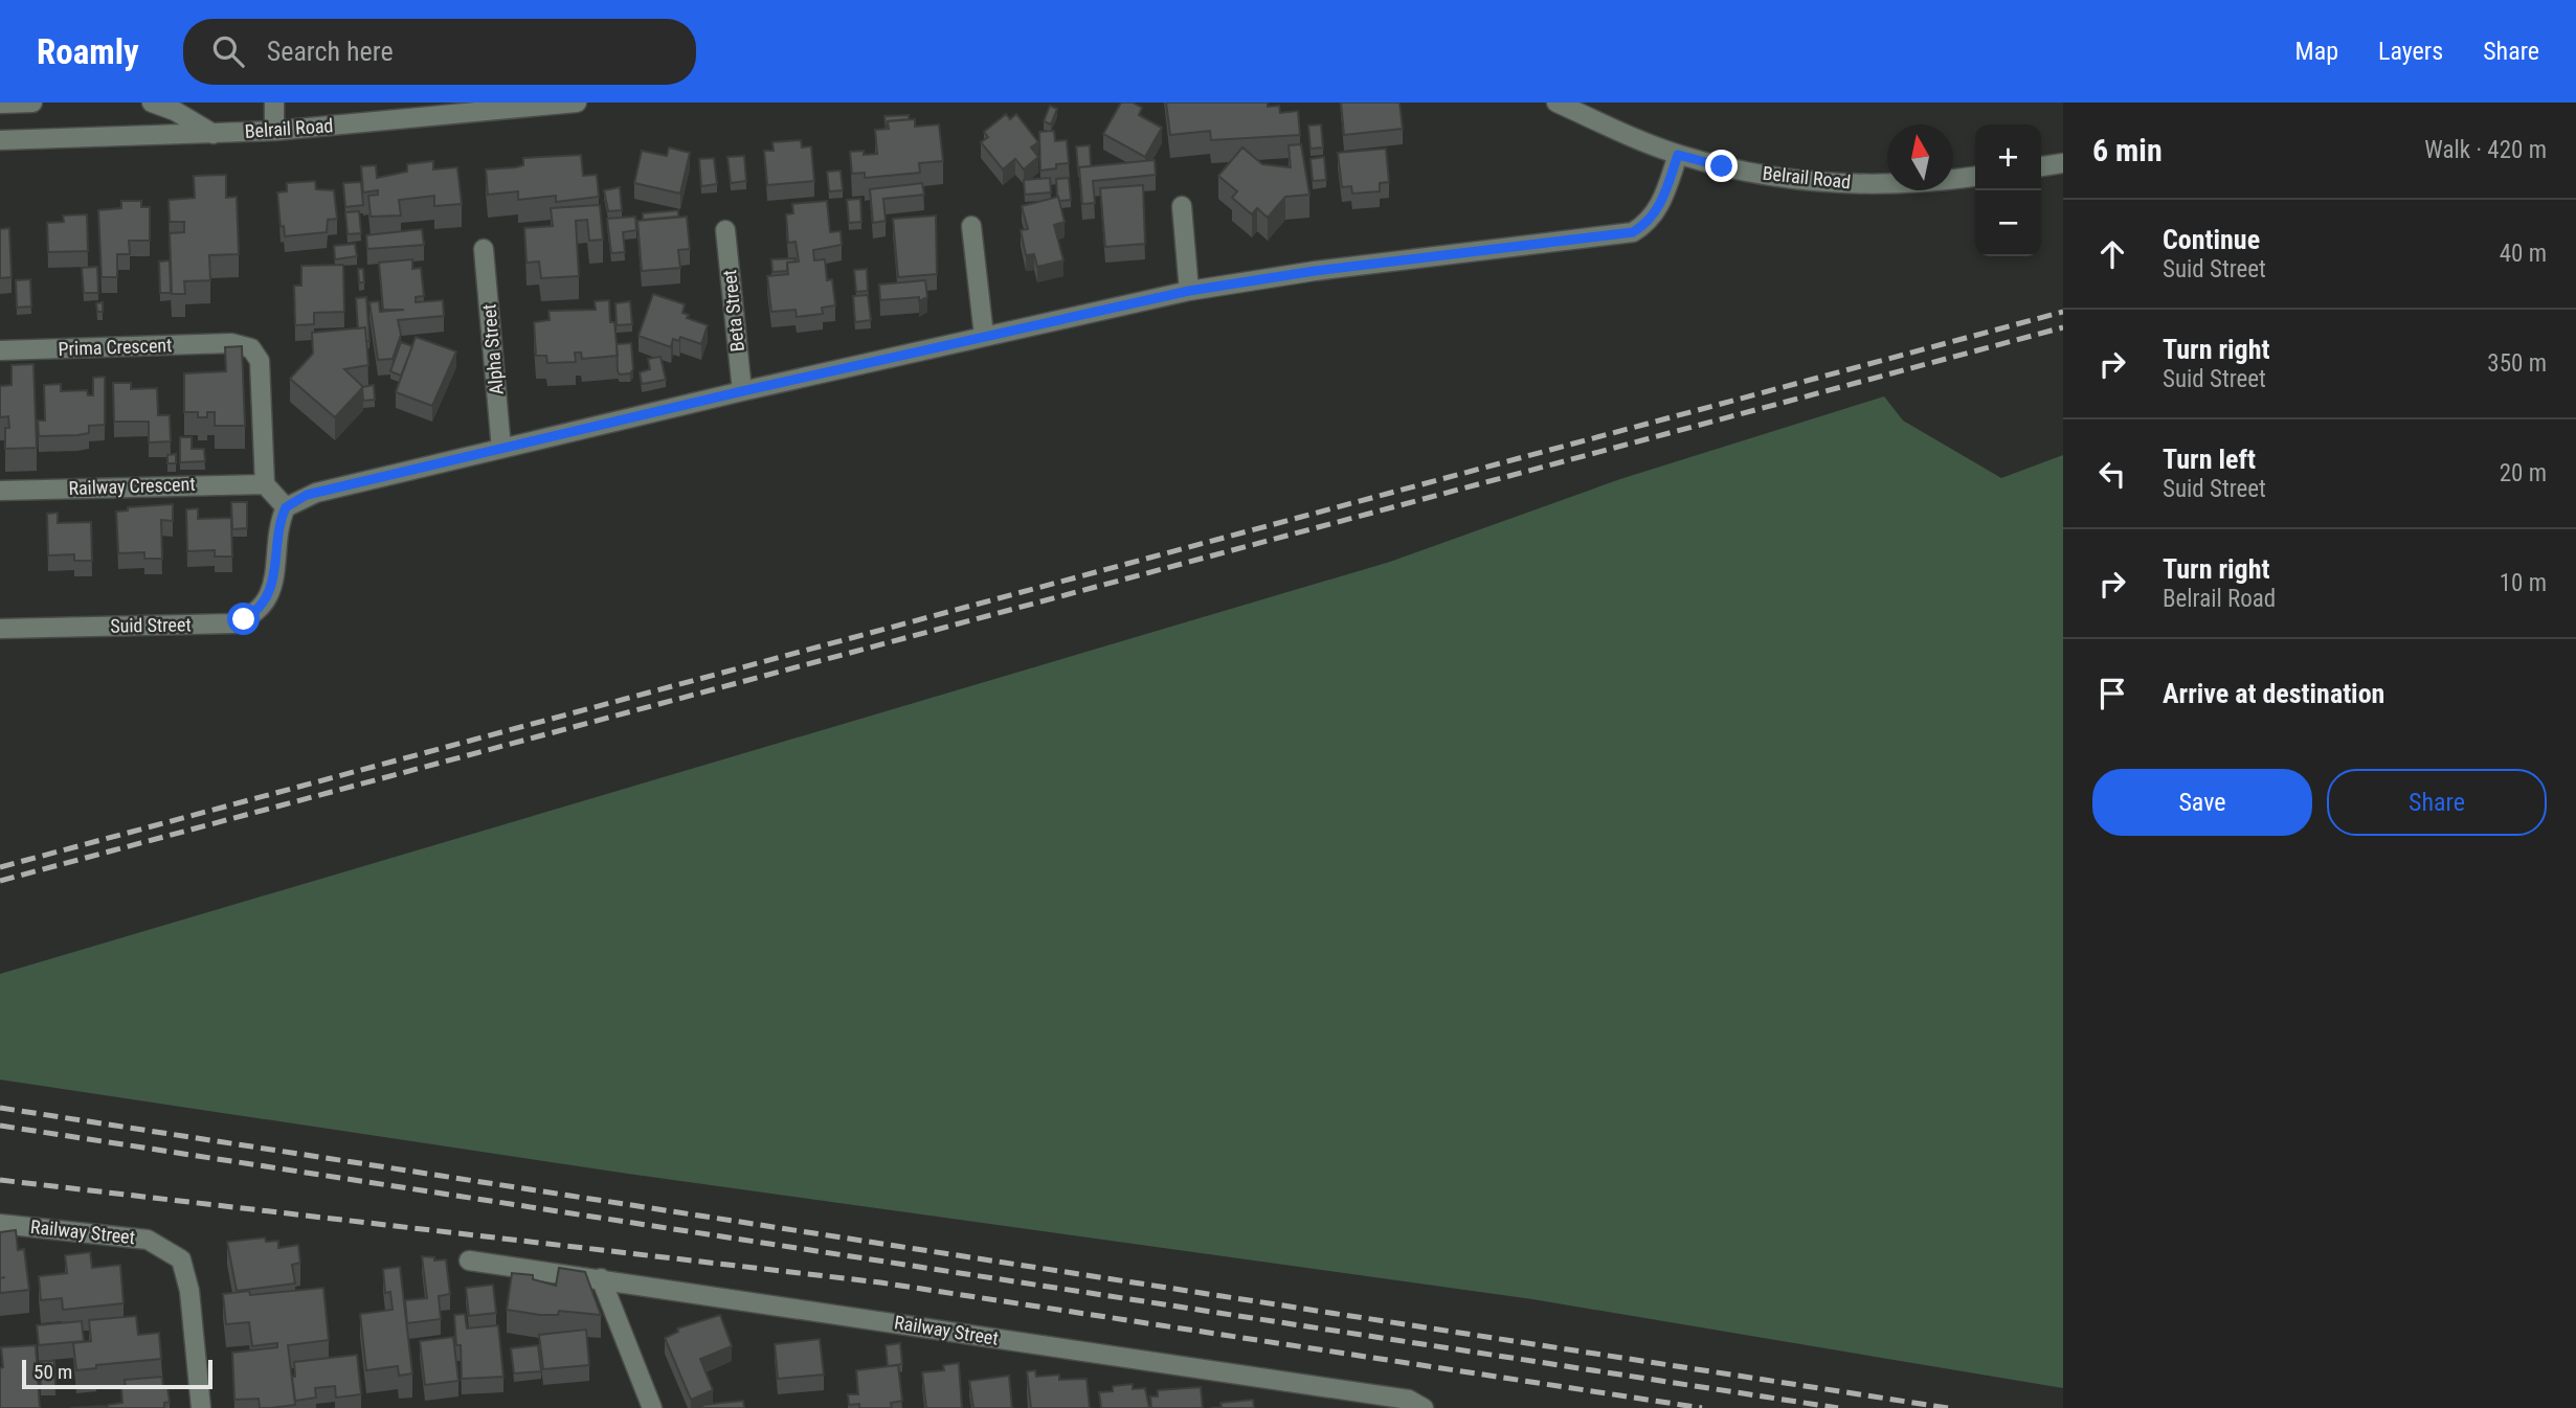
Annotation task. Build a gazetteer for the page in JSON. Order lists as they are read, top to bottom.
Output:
{
  "streets": {
    "street": [
      "Belrail Road",
      "Beta Street",
      "Prima Crescent",
      "Alpha Street",
      "Railway Crescent",
      "Suid Street",
      "Railway Street"
    ]
  },
  "crossings": [
    ["Prima Crescent", "Railway Crescent"]
  ],
  "scale_bar": "50 m",
  "north": "top",
  "page": {
    "header": "Roamly",
    "search": "Search here",
    "nav": ["Map", "Layers", "Share"],
    "heading": ["6 min", "Walk · 420 m"],
    "map_buttons": ["+", "−"],
    "list": [
      ["Continue", "Suid Street", "40 m"],
      ["Turn right", "Suid Street", "350 m"],
      ["Turn left", "Suid Street", "20 m"],
      ["Turn right", "Belrail Road", "10 m"],
      "Arrive at destination"
    ],
    "buttons": ["Save", "Share"],
    "scale": "50 m"
  }
}
